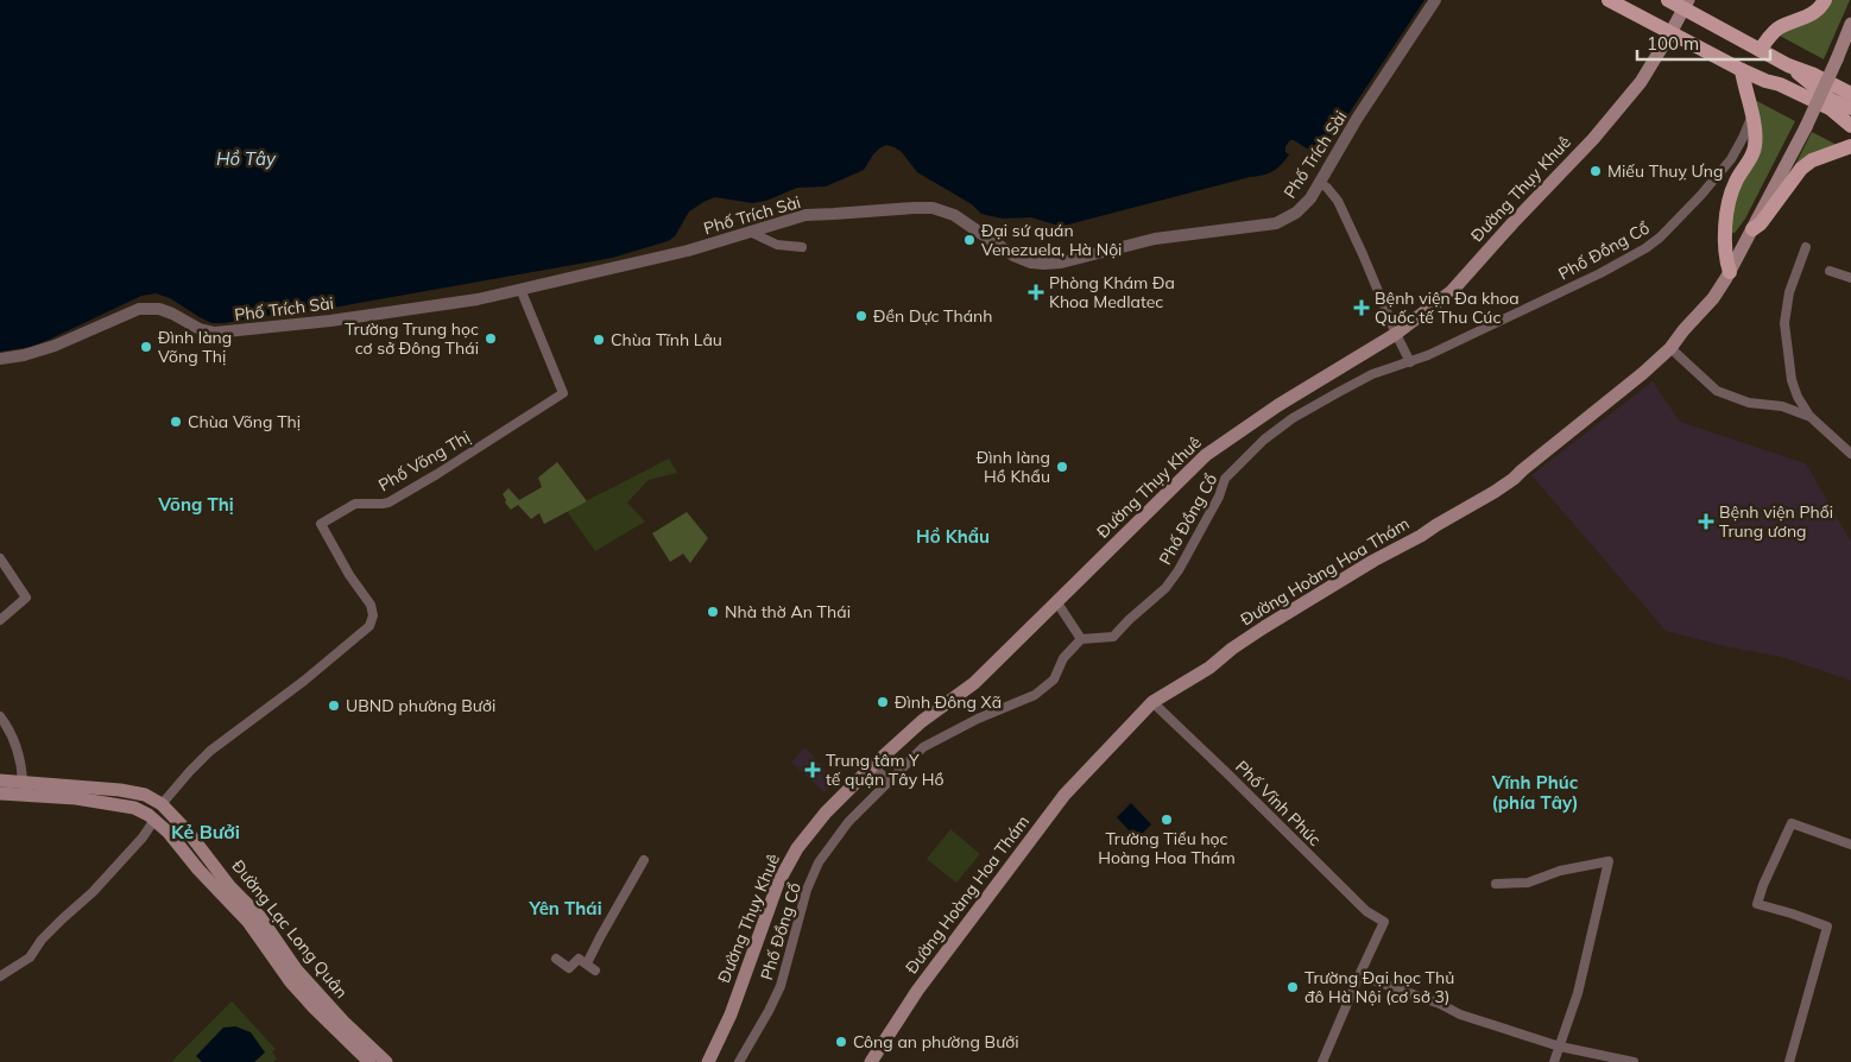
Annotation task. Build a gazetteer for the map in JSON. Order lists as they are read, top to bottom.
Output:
{
  "streets": {
    "main road": ["Đường Thụy Khuê", "Đường Hoàng Hoa Thám", "Đường Lạc Long Quân"],
    "street": [
      "Phố Trích Sài",
      "Phố Đồng Cổ",
      "Phố Võng Thị",
      "Phố Vĩnh Phúc"
    ]
  },
  "crossings": [
    ["Phố Trích Sài", "Phố Võng Thị"],
    ["Phố Võng Thị", "Đường Lạc Long Quân"],
    ["Đường Hoàng Hoa Thám", "Phố Vĩnh Phúc"]
  ],
  "districts": [
    "Võng Thị",
    "Hồ Khẩu",
    "Vĩnh Phúc (phía Tây)",
    "Kẻ Bưởi",
    "Yên Thái"
  ],
  "water": ["Hồ Tây"],
  "places": {
    "other": [
      "Miếu Thuỵ Ưng",
      "Đại sứ quán Venezuela, Hà Nội",
      "Đền Dực Thánh",
      "Trường Trung học cơ sở Đông Thái",
      "Chùa Tĩnh Lâu",
      "Đình làng Võng Thị",
      "Chùa Võng Thị",
      "Đình làng Hồ Khẩu",
      "Nhà thờ An Thái",
      "Đình Đông Xã",
      "UBND phường Bưởi",
      "Trường Tiểu học Hoàng Hoa Thám",
      "Trường Đại học Thủ đô Hà Nội (cơ sở 3)",
      "Công an phường Bưởi"
    ],
    "health": [
      "Phòng Khám Đa Khoa Medlatec",
      "Bệnh viện Đa khoa Quốc tế Thu Cúc",
      "Bệnh viện Phổi Trung ương",
      "Trung tâm Y tế quận Tây Hồ"
    ]
  },
  "scale_bar": "100 m"
}
